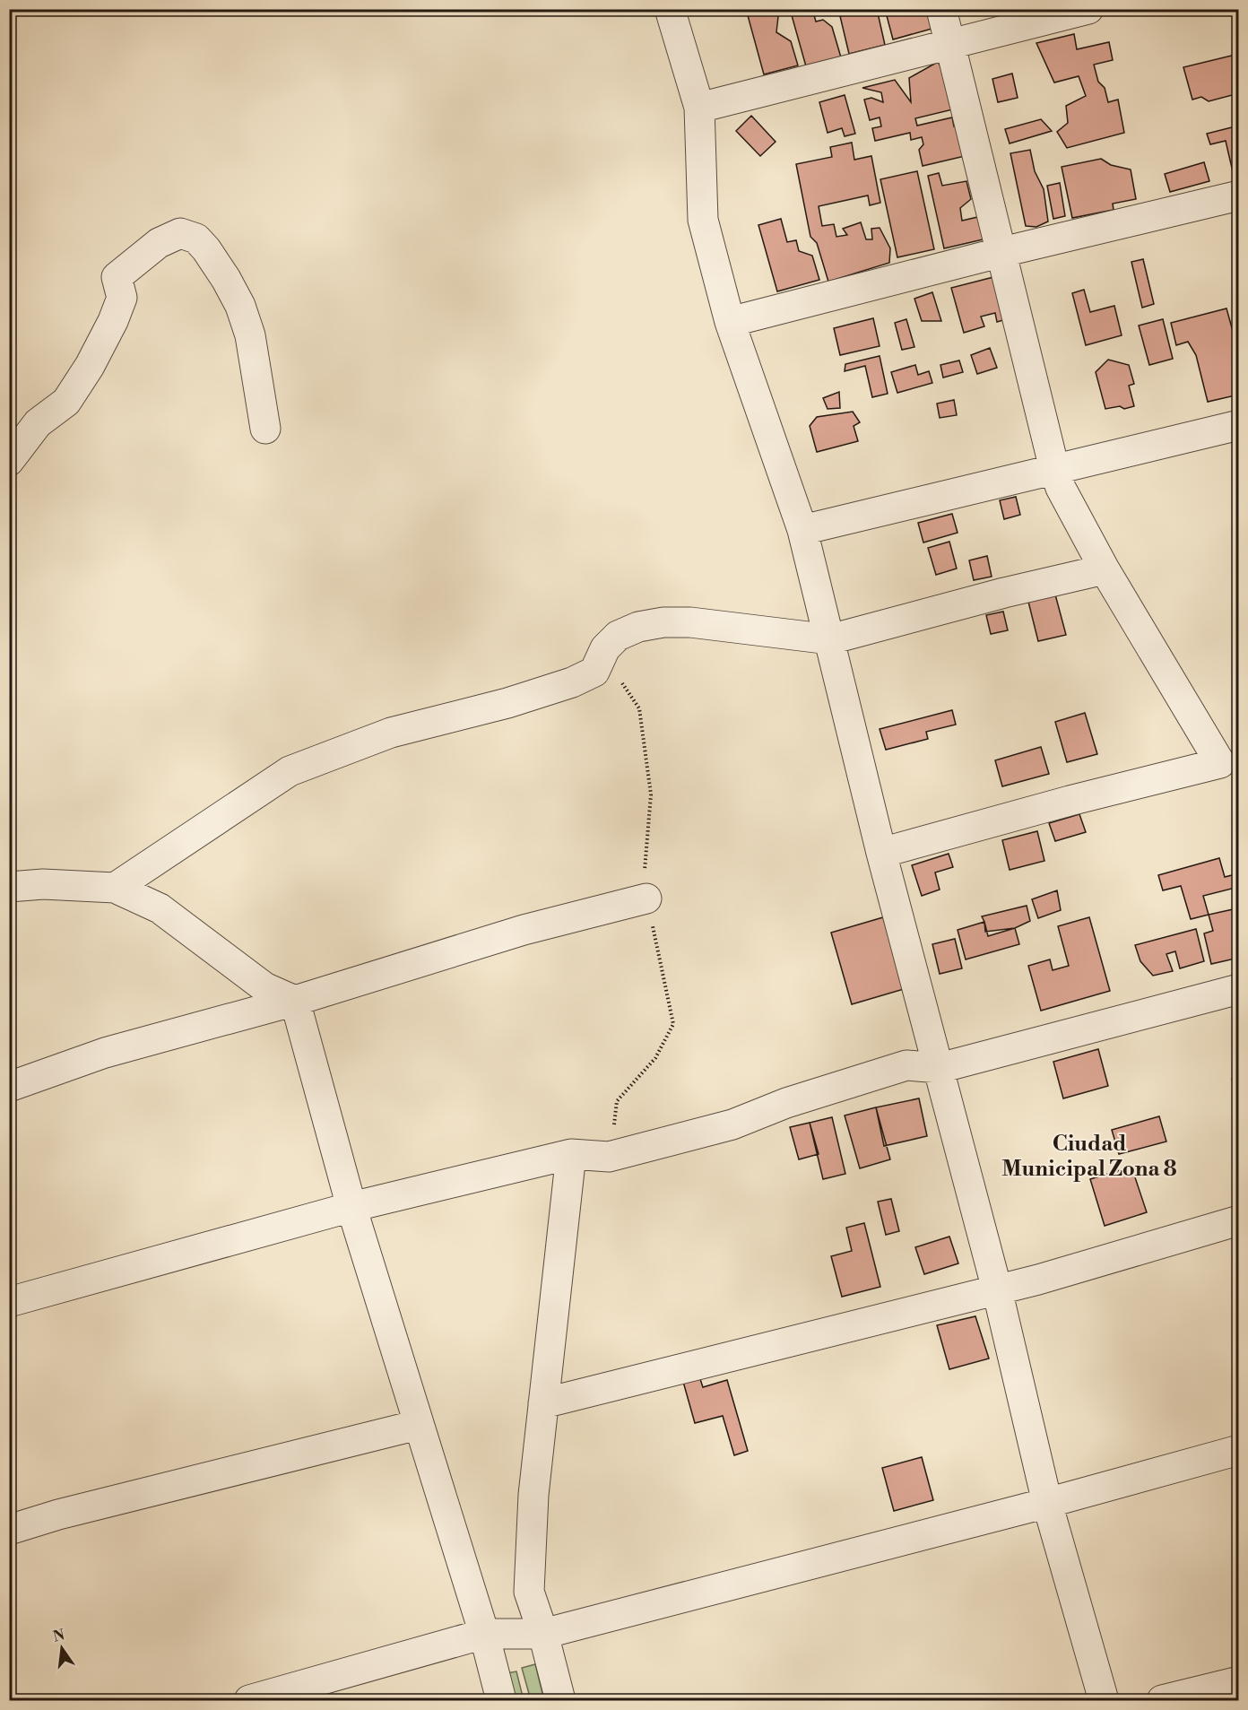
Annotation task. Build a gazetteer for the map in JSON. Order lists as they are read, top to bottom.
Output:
{
  "districts": ["Ciudad Municipal Zona 8"],
  "north": "top"
}
